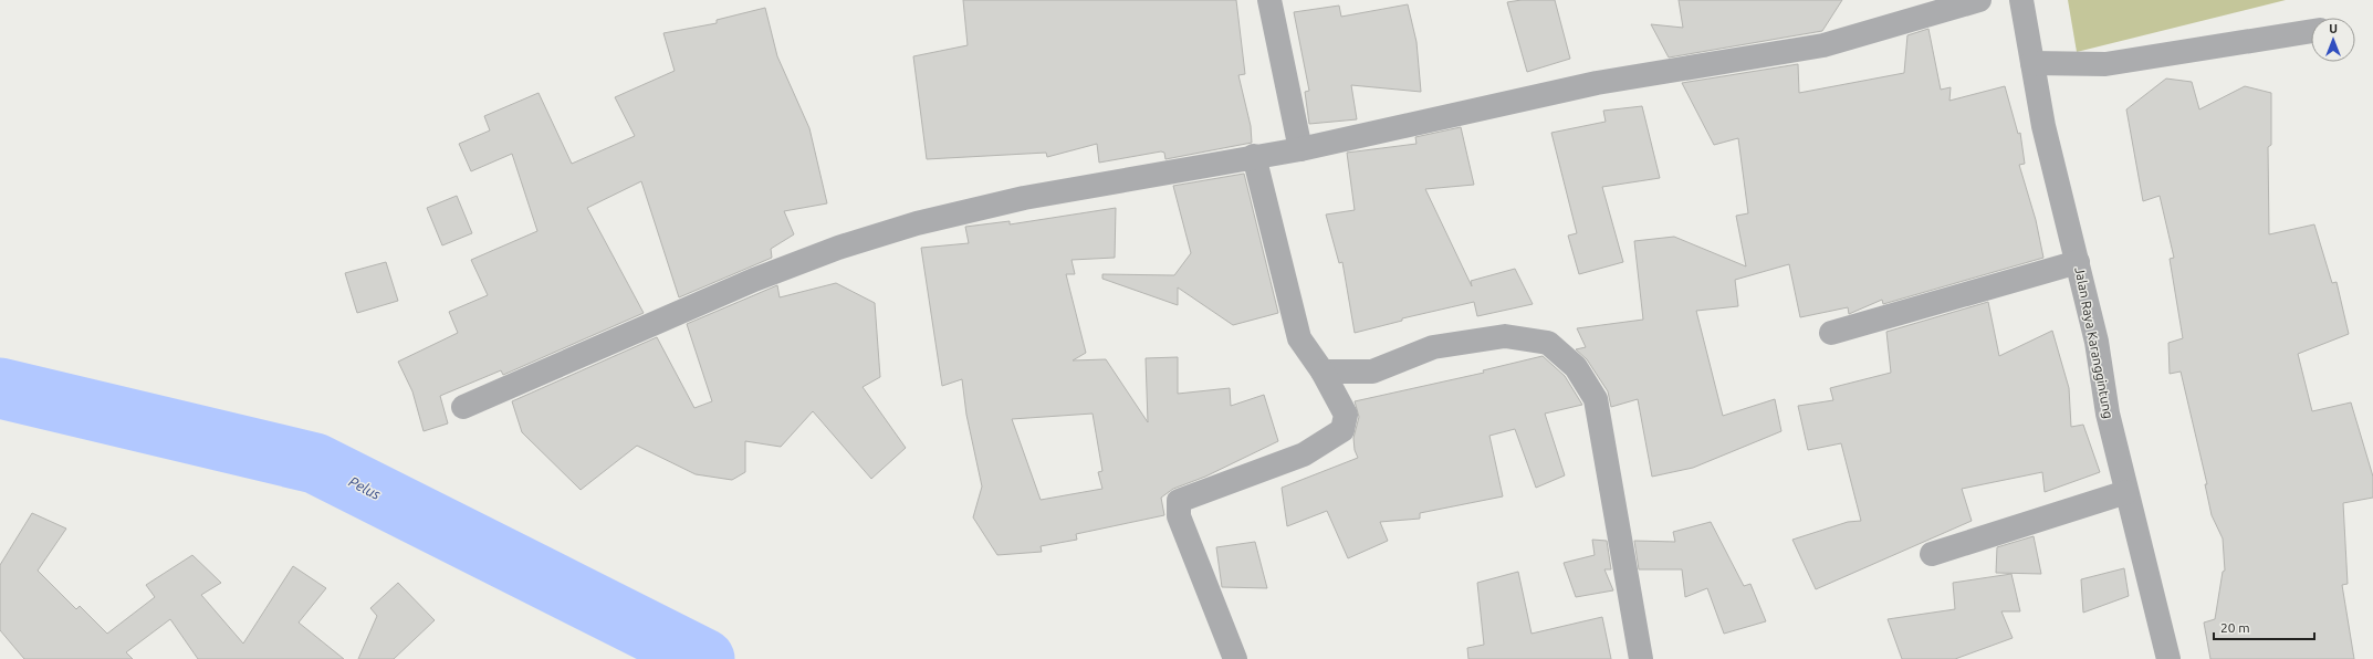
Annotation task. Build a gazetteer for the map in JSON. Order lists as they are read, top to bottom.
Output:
{
  "streets": {
    "street": ["Jalan Raya Karanggintung"]
  },
  "water": ["Pelus"],
  "scale_bar": "20 m",
  "north": "top"
}
